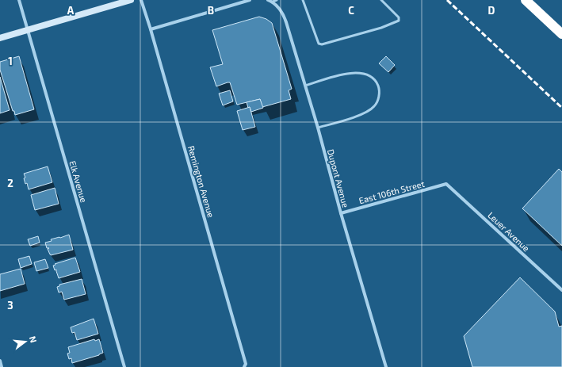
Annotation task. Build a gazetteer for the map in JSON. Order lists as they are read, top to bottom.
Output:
{
  "streets": {
    "street": [
      "Dupont Avenue",
      "Elk Avenue",
      "Remington Avenue",
      "East 106th Street",
      "Leuer Avenue"
    ]
  },
  "crossings": [
    ["Dupont Avenue", "East 106th Street"],
    ["East 106th Street", "Leuer Avenue"]
  ],
  "north": "right",
  "grid": {
    "columns": [
      "A",
      "B",
      "C",
      "D"
    ],
    "rows": ["1", "2", "3"]
  }
}
